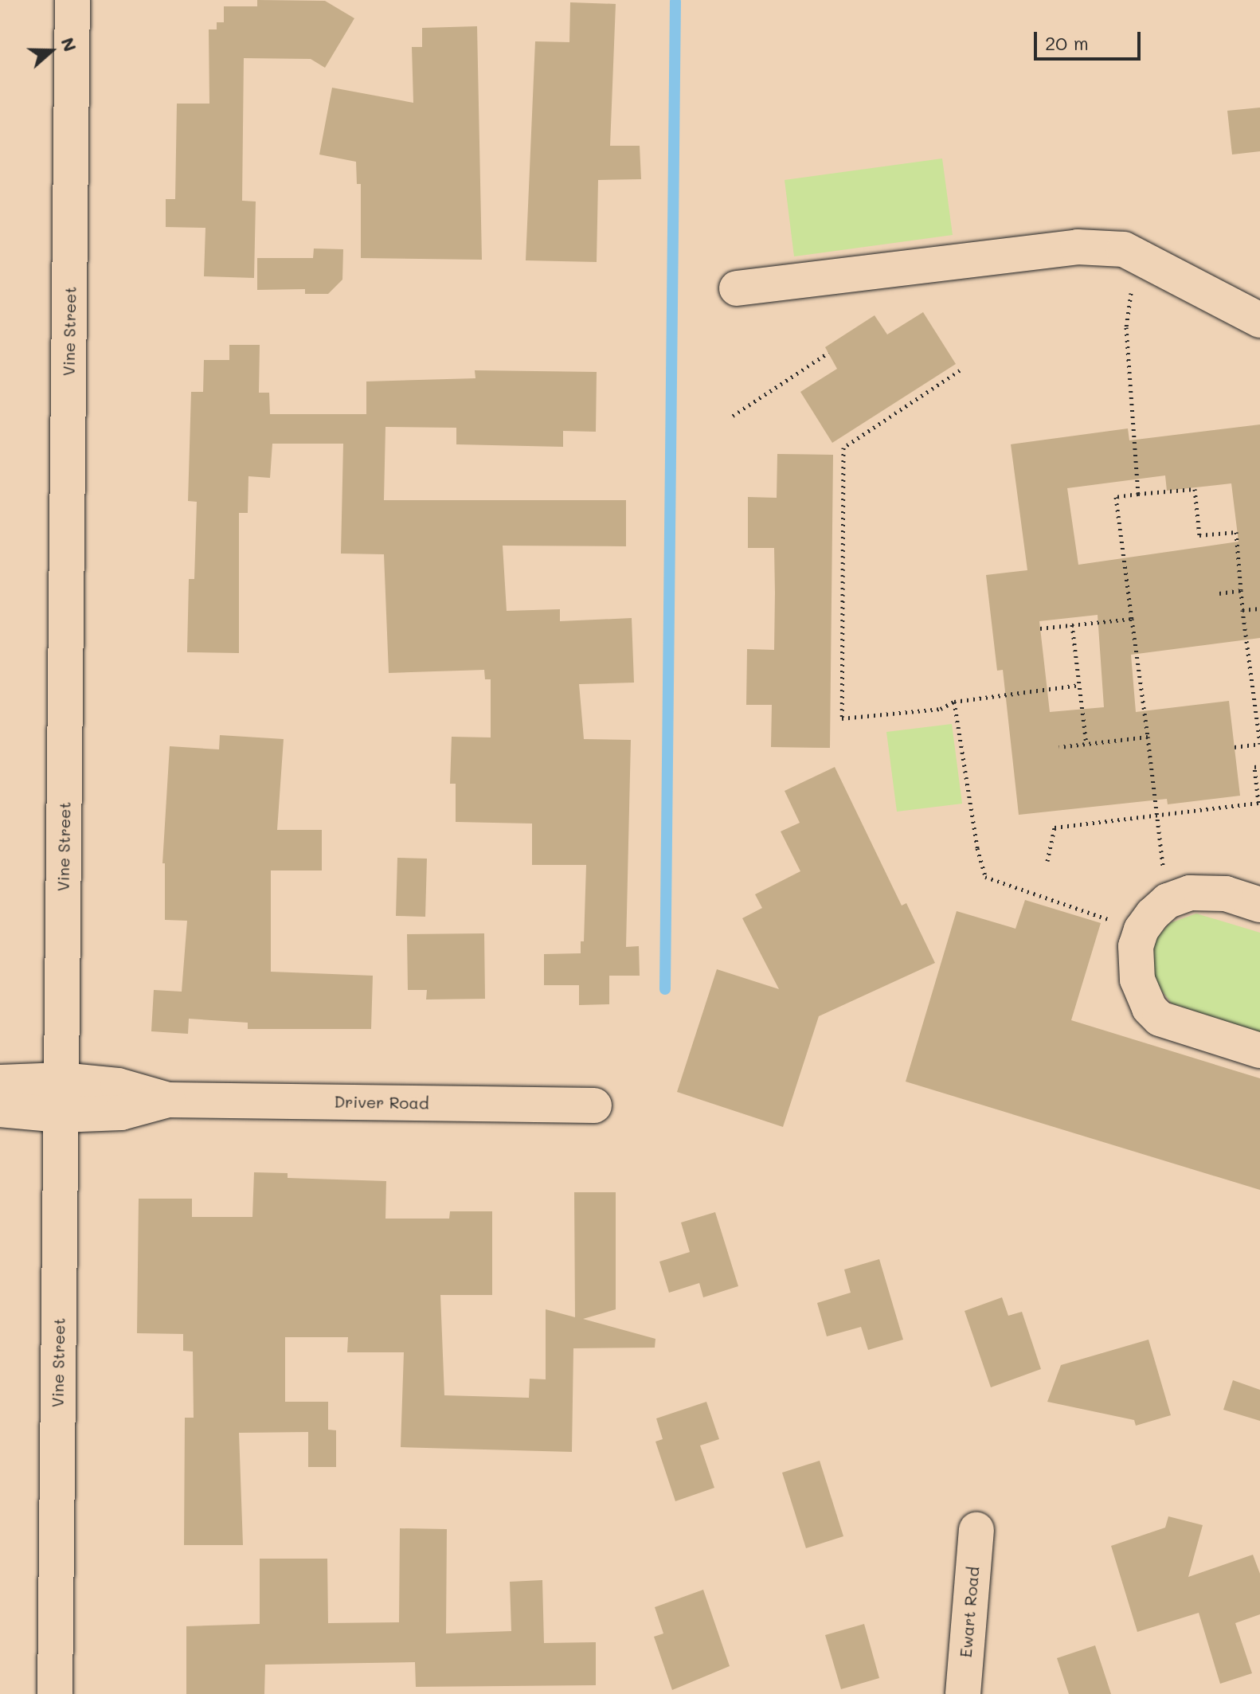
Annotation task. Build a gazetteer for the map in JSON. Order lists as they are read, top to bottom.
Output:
{
  "streets": {
    "street": ["Vine Street", "Driver Road", "Ewart Road"]
  },
  "crossings": [
    ["Vine Street", "Driver Road"]
  ],
  "scale_bar": "20 m",
  "north": "right"
}
